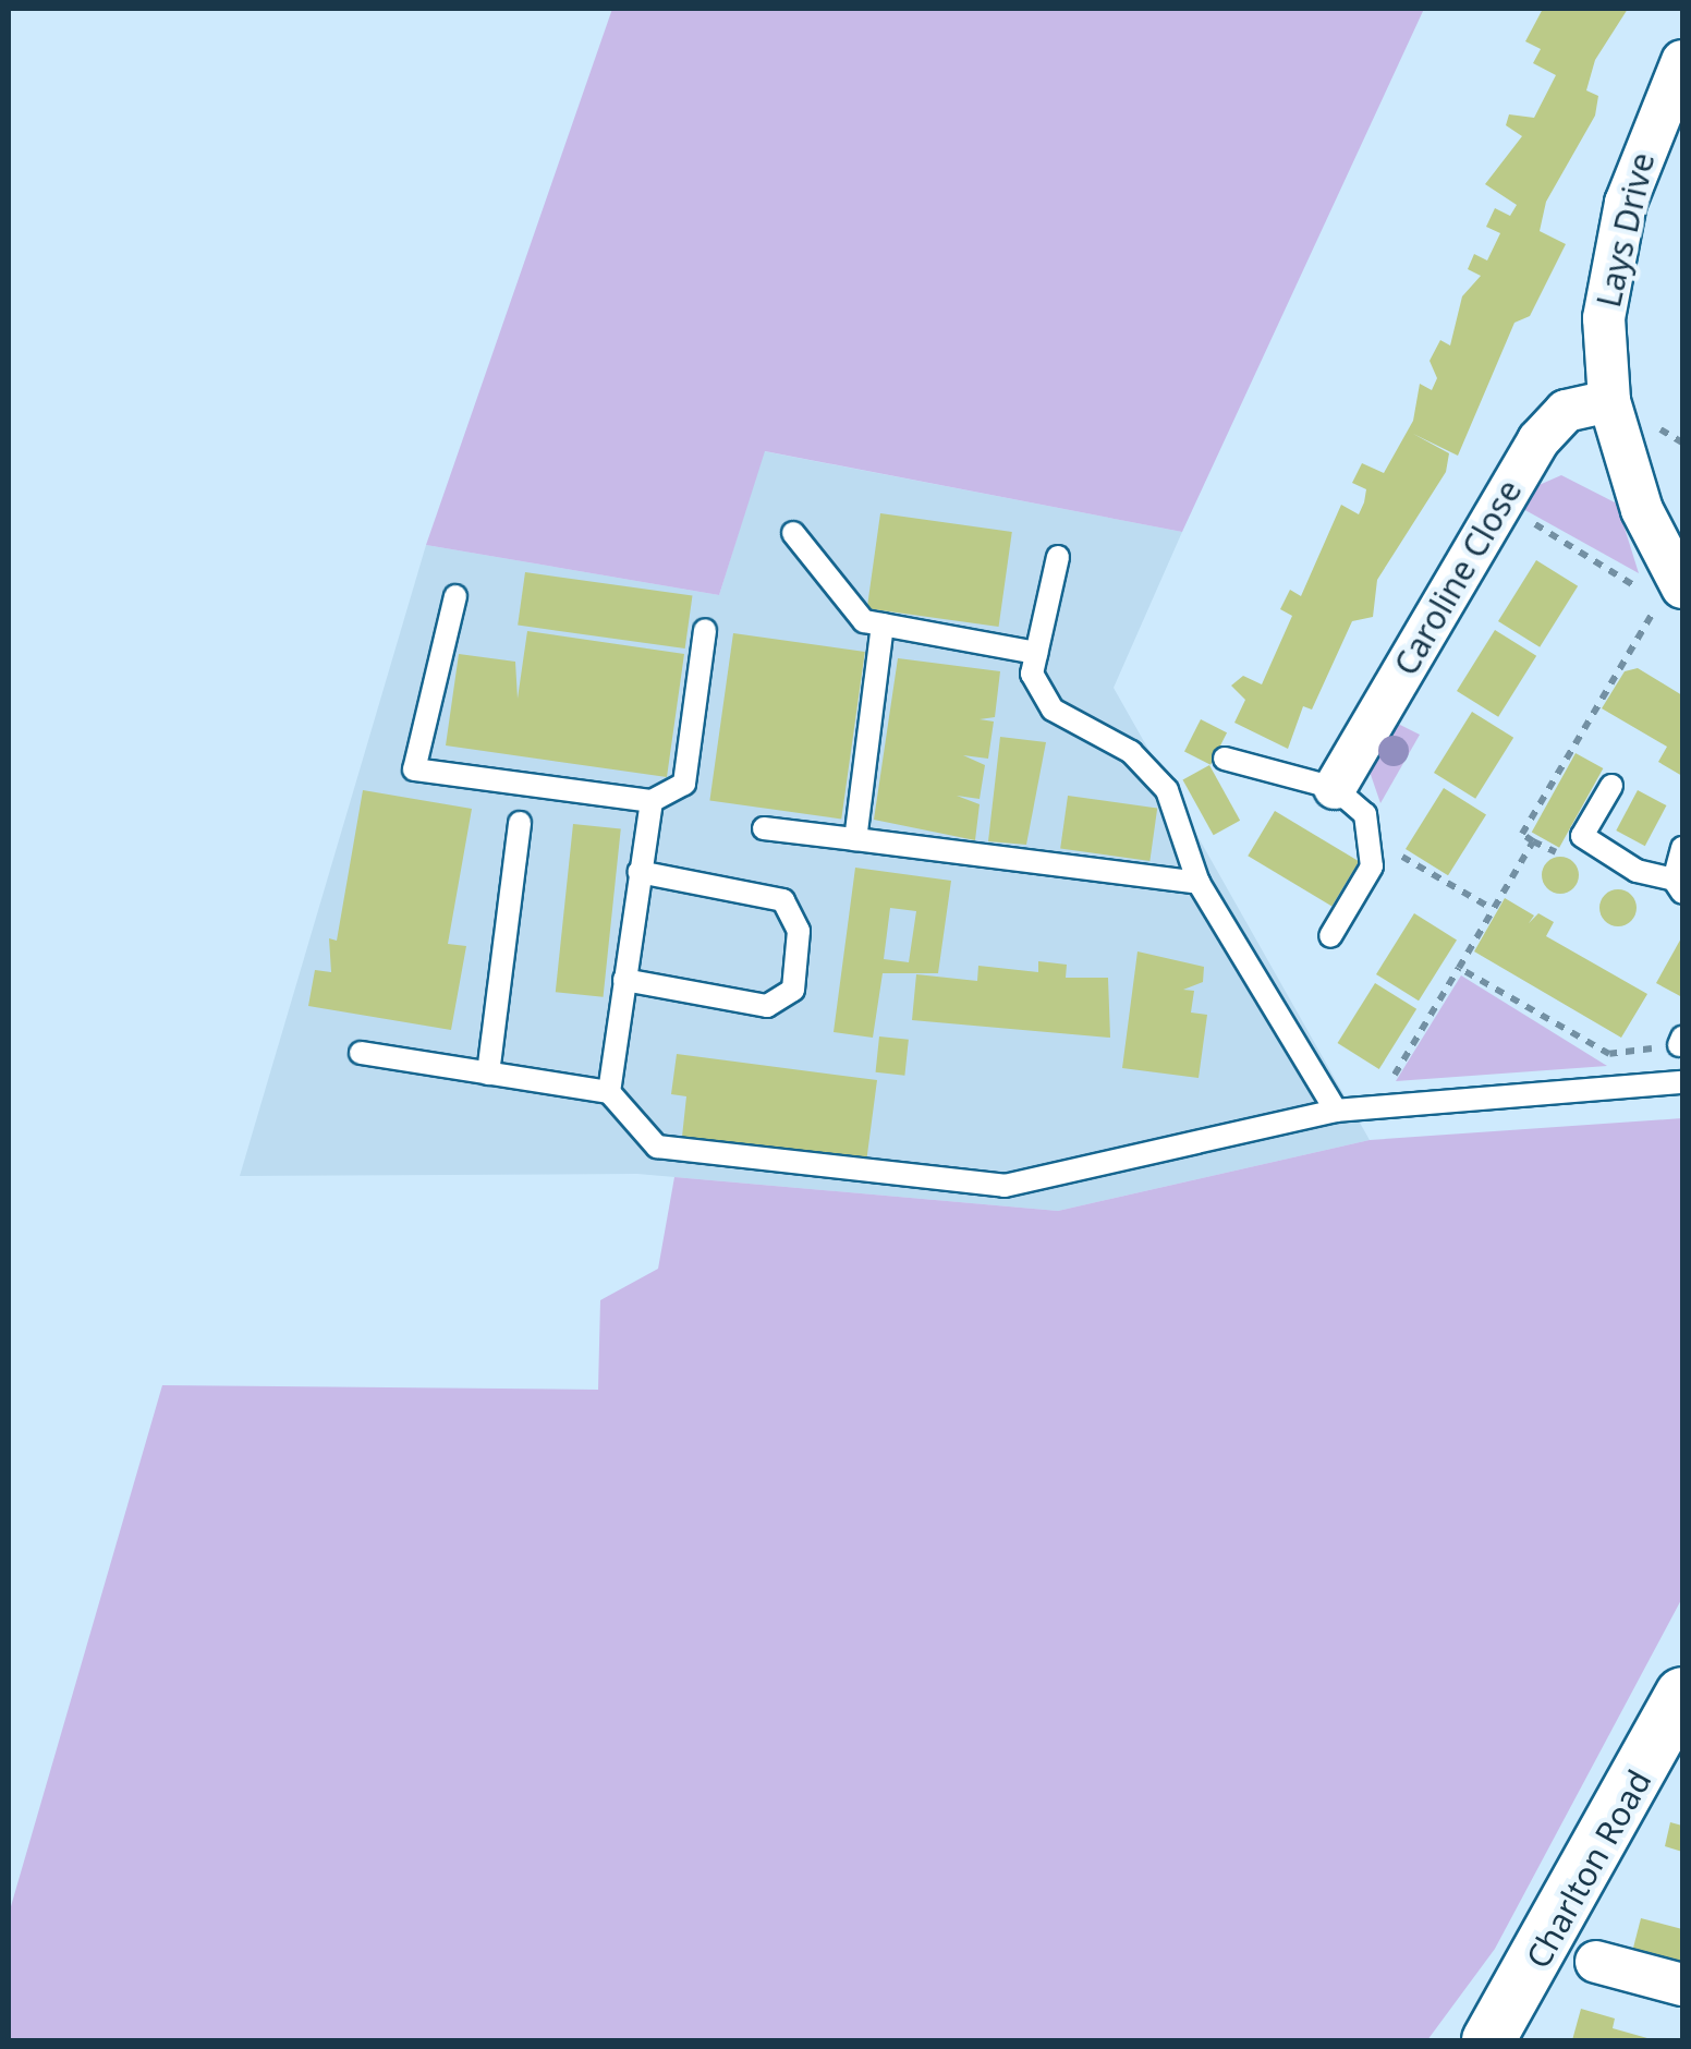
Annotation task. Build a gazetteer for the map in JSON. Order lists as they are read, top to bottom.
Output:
{
  "streets": {
    "street": ["Lays Drive", "Caroline Close", "Charlton Road"]
  },
  "crossings": [
    ["Lays Drive", "Caroline Close"]
  ]
}
